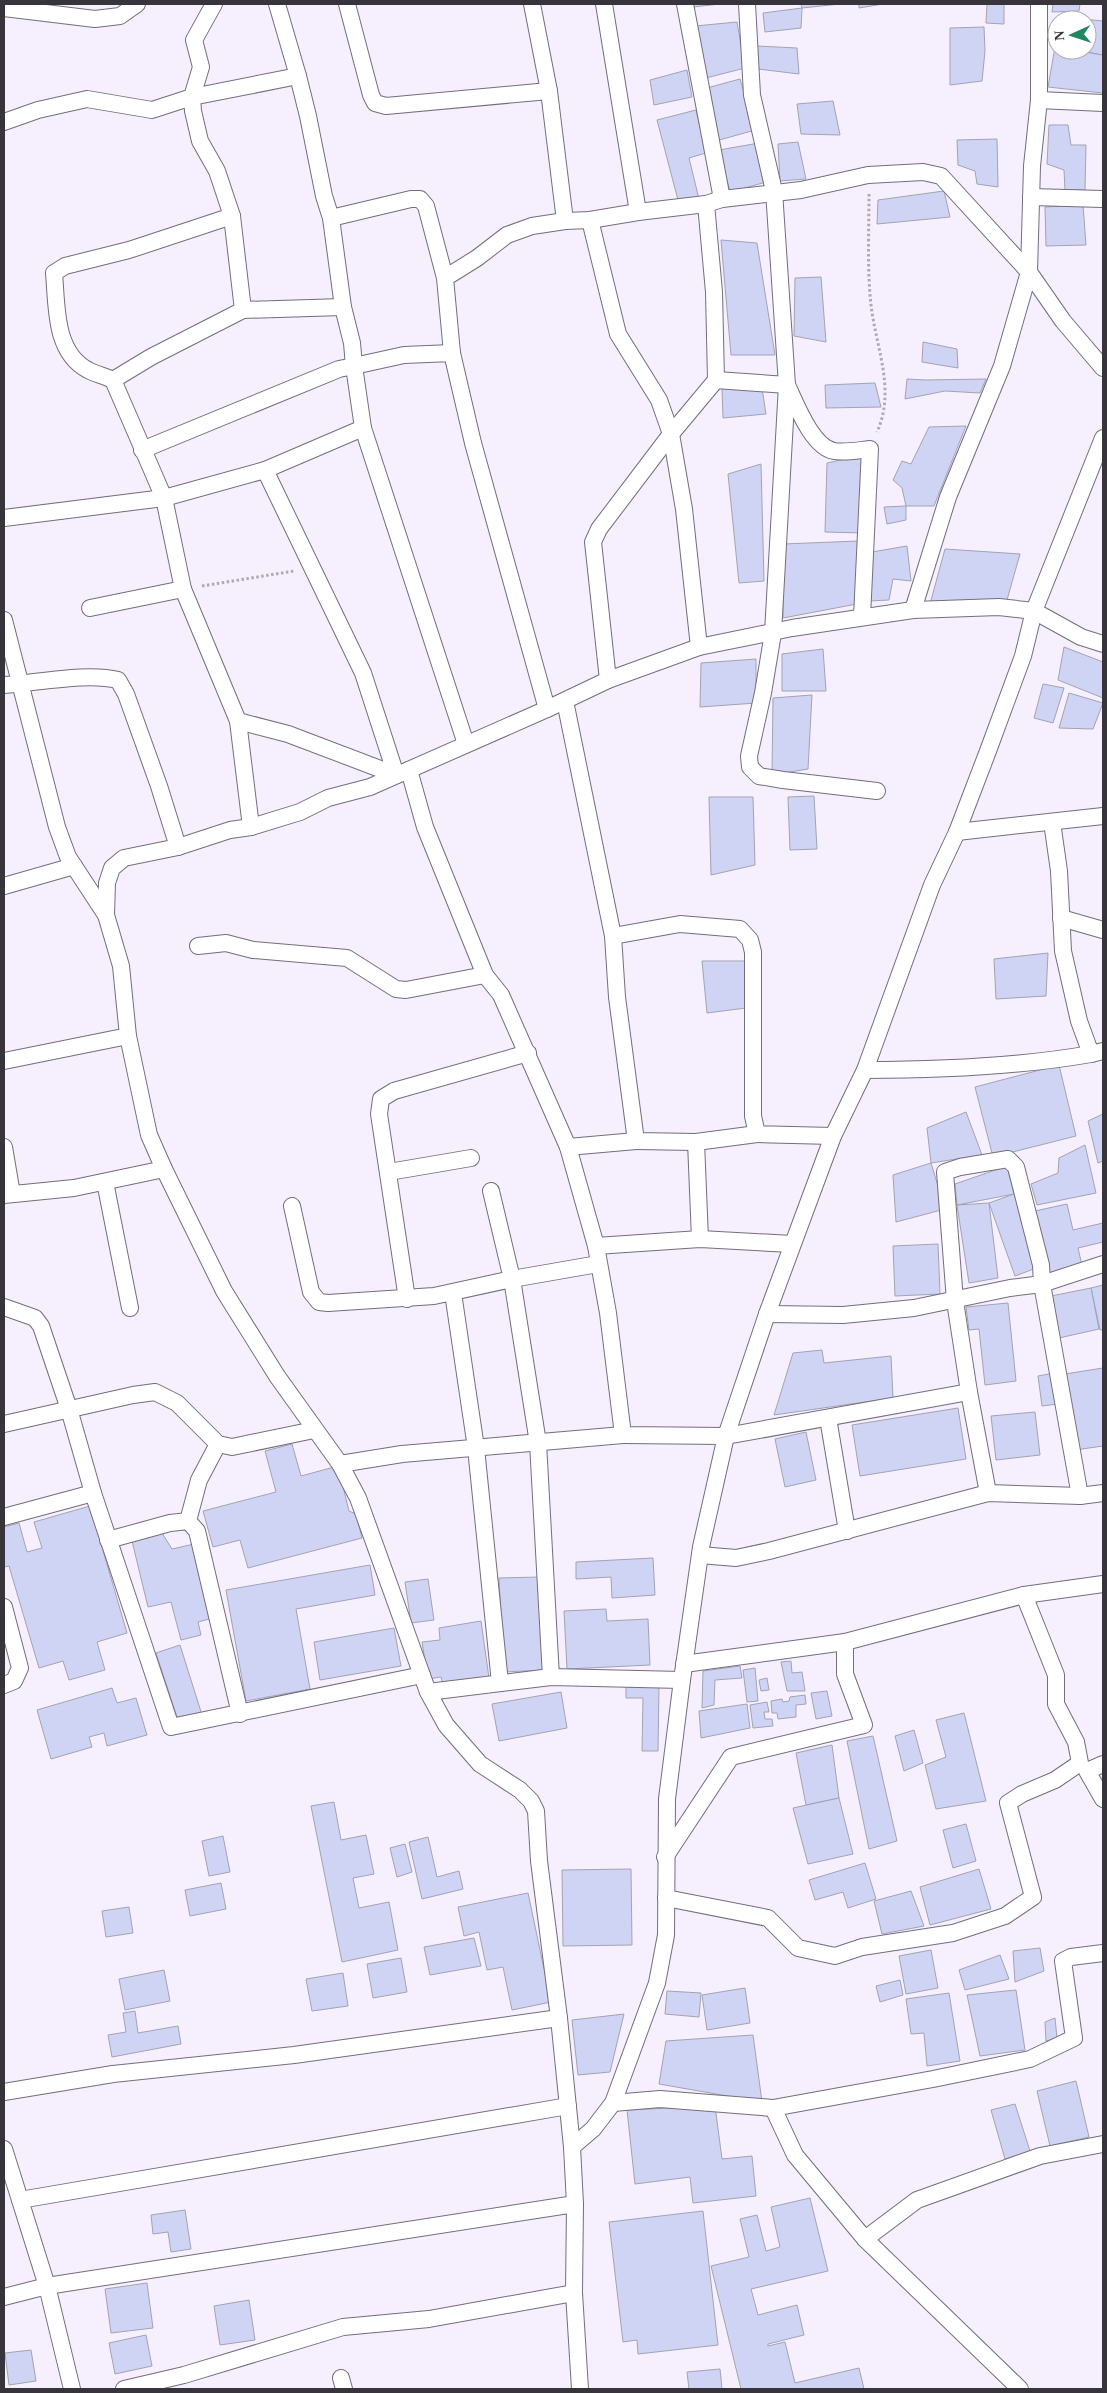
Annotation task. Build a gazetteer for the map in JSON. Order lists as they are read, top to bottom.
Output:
{
  "north": "left"
}
